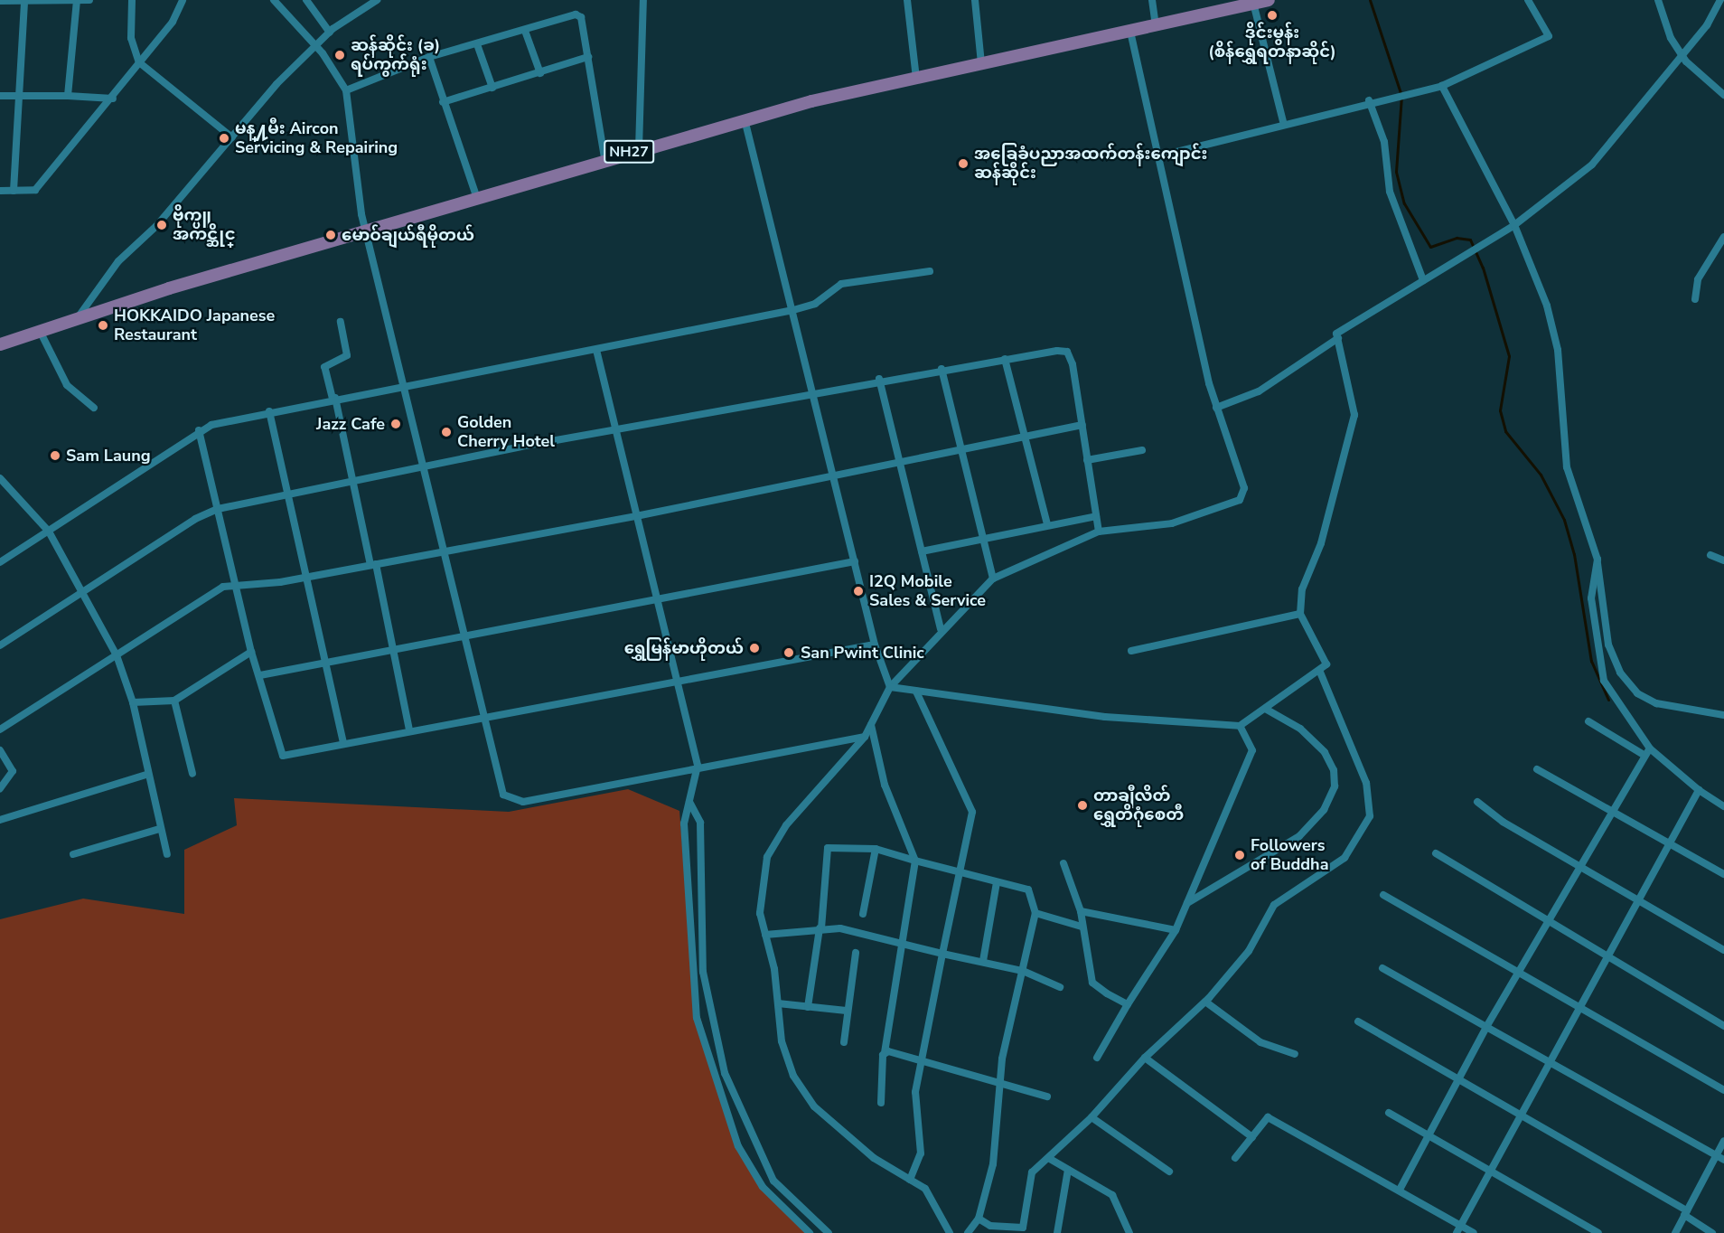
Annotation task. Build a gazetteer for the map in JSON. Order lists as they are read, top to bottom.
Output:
{
  "streets": {
    "main road": ["NH27"]
  },
  "places": [
    "ဒိုင်းမွန်း (စိန်ရွှေရတနာဆိုင်)",
    "ဆန်ဆိုင်း (ခ) ရပ်ကွက်ရုံး",
    "မန္႔မီး Aircon Servicing & Repairing",
    "အခြေခံပညာအထက်တန်းကျောင်း ဆန်ဆိုင်း",
    "ဗိုက္ပူ အကင္ဆိုင္",
    "မောဝ်ချယ်ရီမိုတယ်",
    "HOKKAIDO Japanese Restaurant",
    "Jazz Cafe",
    "Golden Cherry Hotel",
    "Sam Laung",
    "I2Q Mobile Sales & Service",
    "ရွှေမြန်မာဟိုတယ်",
    "San Pwint Clinic",
    "တာချီလိတ် ရွှေတိဂုံစေတီ",
    "Followers of Buddha"
  ]
}
